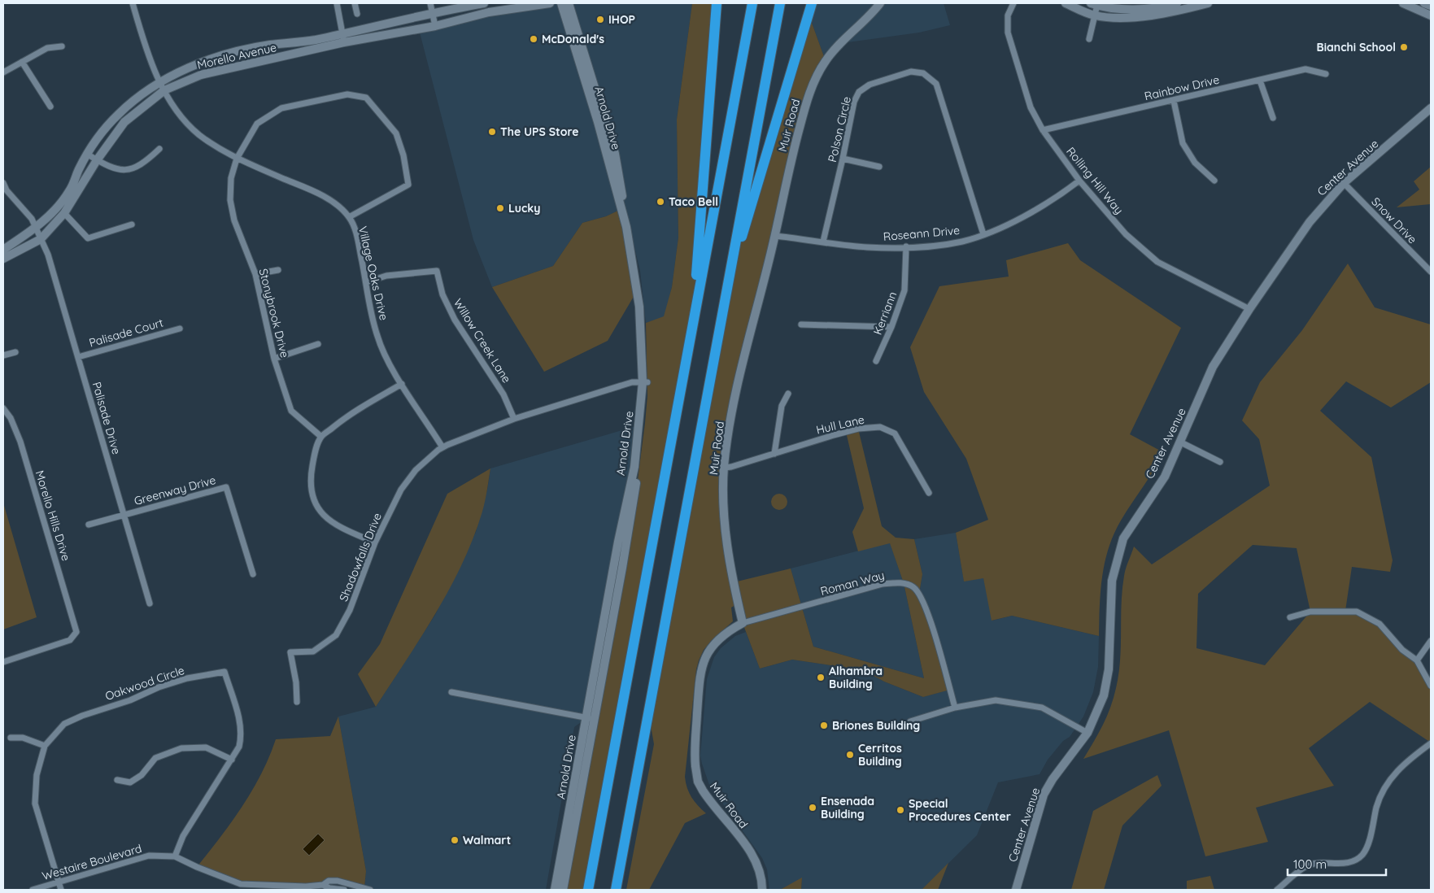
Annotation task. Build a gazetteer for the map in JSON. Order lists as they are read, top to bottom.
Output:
{
  "streets": {
    "street": [
      "Morello Avenue",
      "Rainbow Drive",
      "Arnold Drive",
      "Muir Road",
      "Polson Circle",
      "Center Avenue",
      "Rolling Hill Way",
      "Snow Drive",
      "Roseann Drive",
      "Village Oaks Drive",
      "Stonybrook Drive",
      "Kerriann",
      "Palisade Court",
      "Willow Creek Lane",
      "Palisade Drive",
      "Hull Lane",
      "Greenway Drive",
      "Morello Hills Drive",
      "Shadowfalls Drive",
      "Roman Way",
      "Oakwood Circle",
      "Westaire Boulevard"
    ]
  },
  "crossings": [
    ["Morello Avenue", "Village Oaks Drive"],
    ["Morello Avenue", "Palisade Drive"],
    ["Rainbow Drive", "Rolling Hill Way"],
    ["Arnold Drive", "Shadowfalls Drive"],
    ["Muir Road", "Roseann Drive"],
    ["Muir Road", "Hull Lane"],
    ["Muir Road", "Roman Way"],
    ["Polson Circle", "Roseann Drive"],
    ["Center Avenue", "Rolling Hill Way"],
    ["Center Avenue", "Snow Drive"],
    ["Rolling Hill Way", "Roseann Drive"],
    ["Roseann Drive", "Kerriann"],
    ["Village Oaks Drive", "Stonybrook Drive"],
    ["Village Oaks Drive", "Willow Creek Lane"],
    ["Village Oaks Drive", "Shadowfalls Drive"],
    ["Palisade Court", "Palisade Drive"],
    ["Willow Creek Lane", "Shadowfalls Drive"],
    ["Palisade Drive", "Greenway Drive"],
    ["Oakwood Circle", "Westaire Boulevard"]
  ],
  "places": [
    "IHOP",
    "McDonald's",
    "Bianchi School",
    "The UPS Store",
    "Taco Bell",
    "Lucky",
    "Alhambra Building",
    "Briones Building",
    "Cerritos Building",
    "Ensenada Building",
    "Special Procedures Center",
    "Walmart"
  ],
  "scale_bar": "100 m"
}
